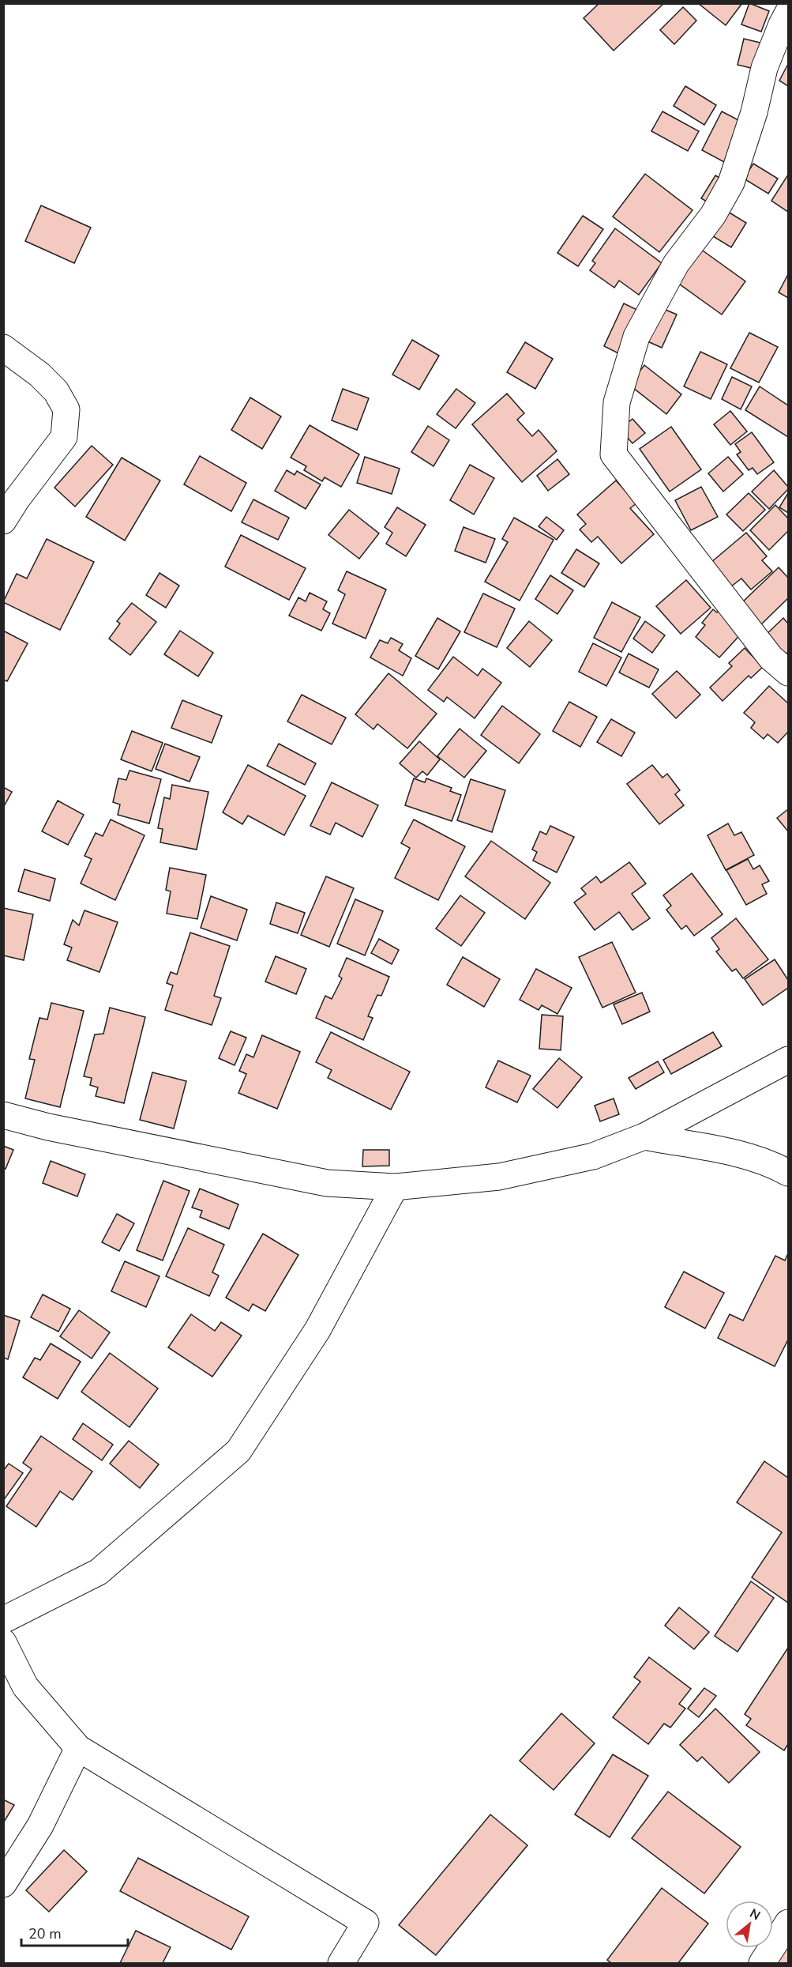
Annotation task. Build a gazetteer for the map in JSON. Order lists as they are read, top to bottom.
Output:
{
  "scale_bar": "20 m",
  "north": "top right"
}
